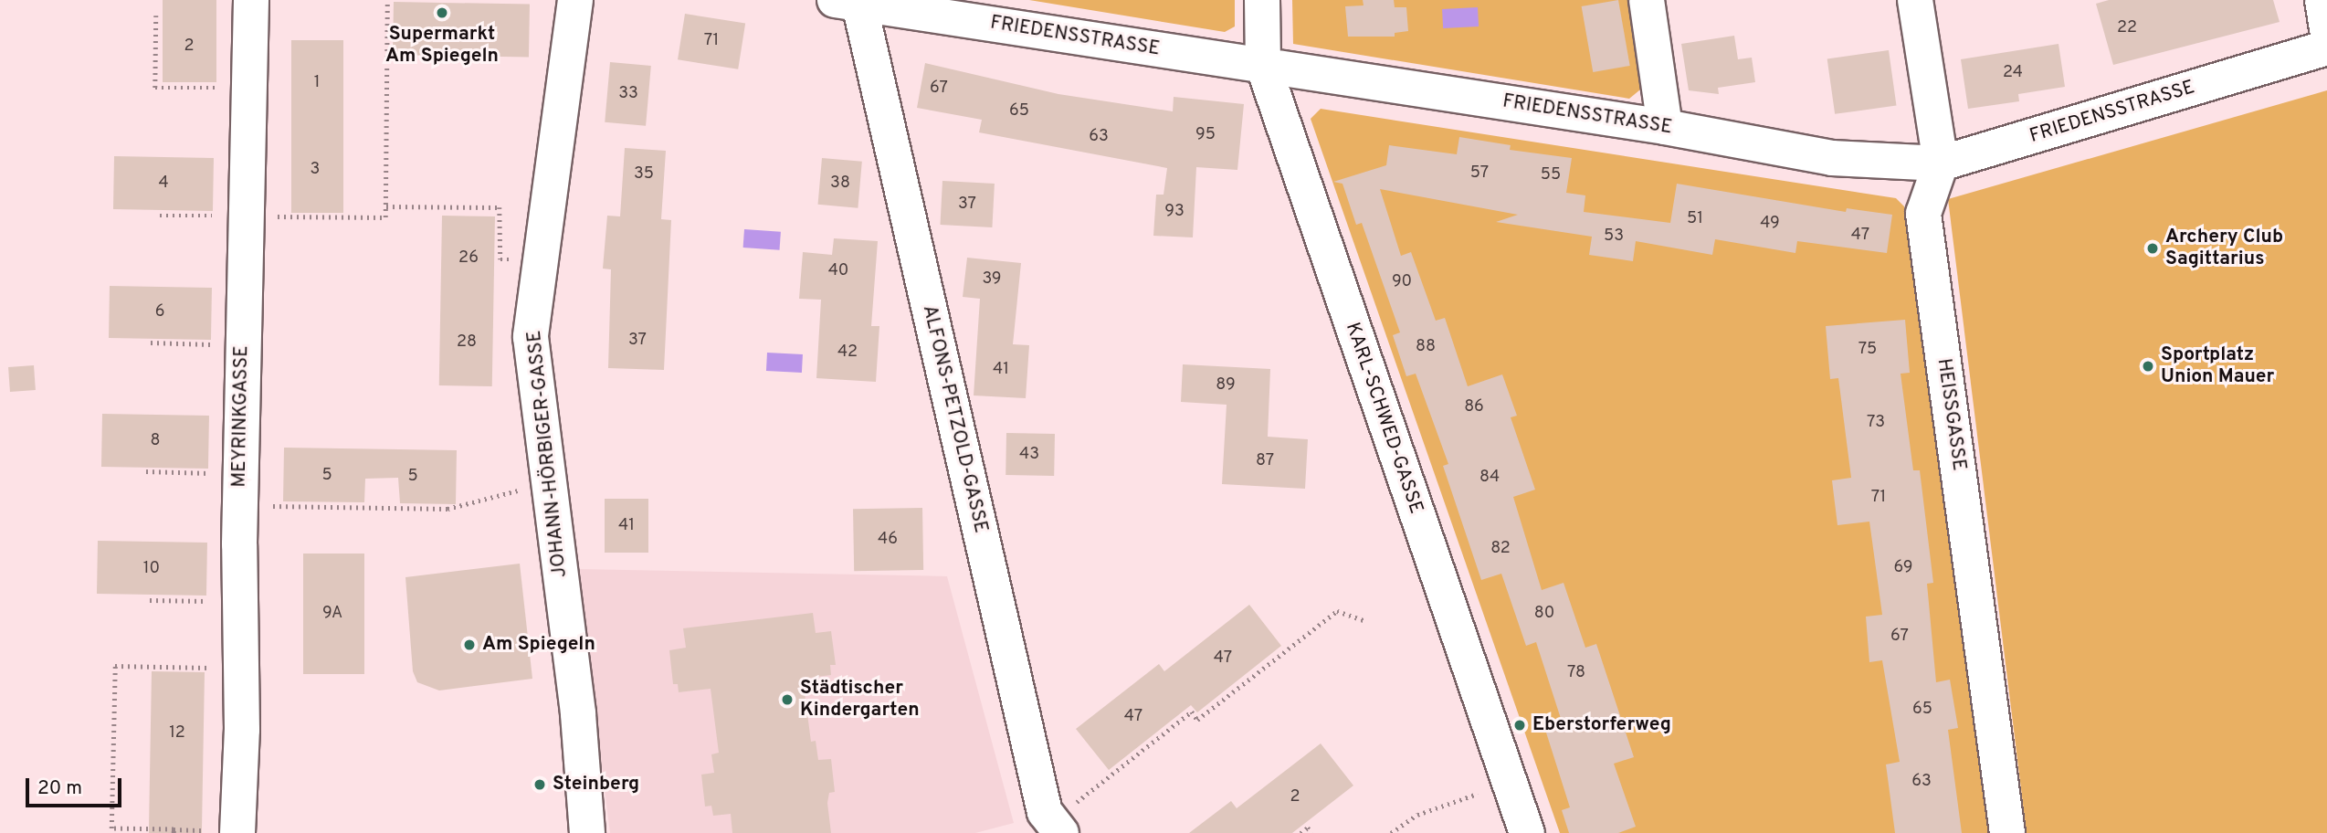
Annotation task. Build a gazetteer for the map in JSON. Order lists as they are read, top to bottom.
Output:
{
  "streets": {
    "street": [
      "FRIEDENSSTRASSE",
      "HEISSGASSE",
      "MEYRINKGASSE",
      "KARL-SCHWED-GASSE",
      "ALFONS-PETZOLD-GASSE",
      "JOHANN-HÖRBIGER-GASSE"
    ]
  },
  "crossings": [
    ["FRIEDENSSTRASSE", "HEISSGASSE"],
    ["FRIEDENSSTRASSE", "KARL-SCHWED-GASSE"],
    ["FRIEDENSSTRASSE", "ALFONS-PETZOLD-GASSE"]
  ],
  "places": [
    "Supermarkt Am Spiegeln",
    "Archery Club Sagittarius",
    "Sportplatz Union Mauer",
    "Am Spiegeln",
    "Städtischer Kindergarten",
    "Eberstorferweg",
    "Steinberg"
  ],
  "house_numbers": [
    "22",
    "71",
    "2",
    "24",
    "1",
    "67",
    "33",
    "65",
    "95",
    "63",
    "3",
    "57",
    "35",
    "55",
    "4",
    "38",
    "37",
    "93",
    "51",
    "49",
    "47",
    "53",
    "26",
    "40",
    "39",
    "90",
    "6",
    "37",
    "28",
    "88",
    "75",
    "42",
    "41",
    "89",
    "86",
    "73",
    "8",
    "43",
    "87",
    "5",
    "5",
    "84",
    "71",
    "41",
    "46",
    "82",
    "69",
    "10",
    "9A",
    "80",
    "67",
    "47",
    "78",
    "65",
    "47",
    "12",
    "63",
    "2"
  ],
  "scale_bar": "20 m"
}
